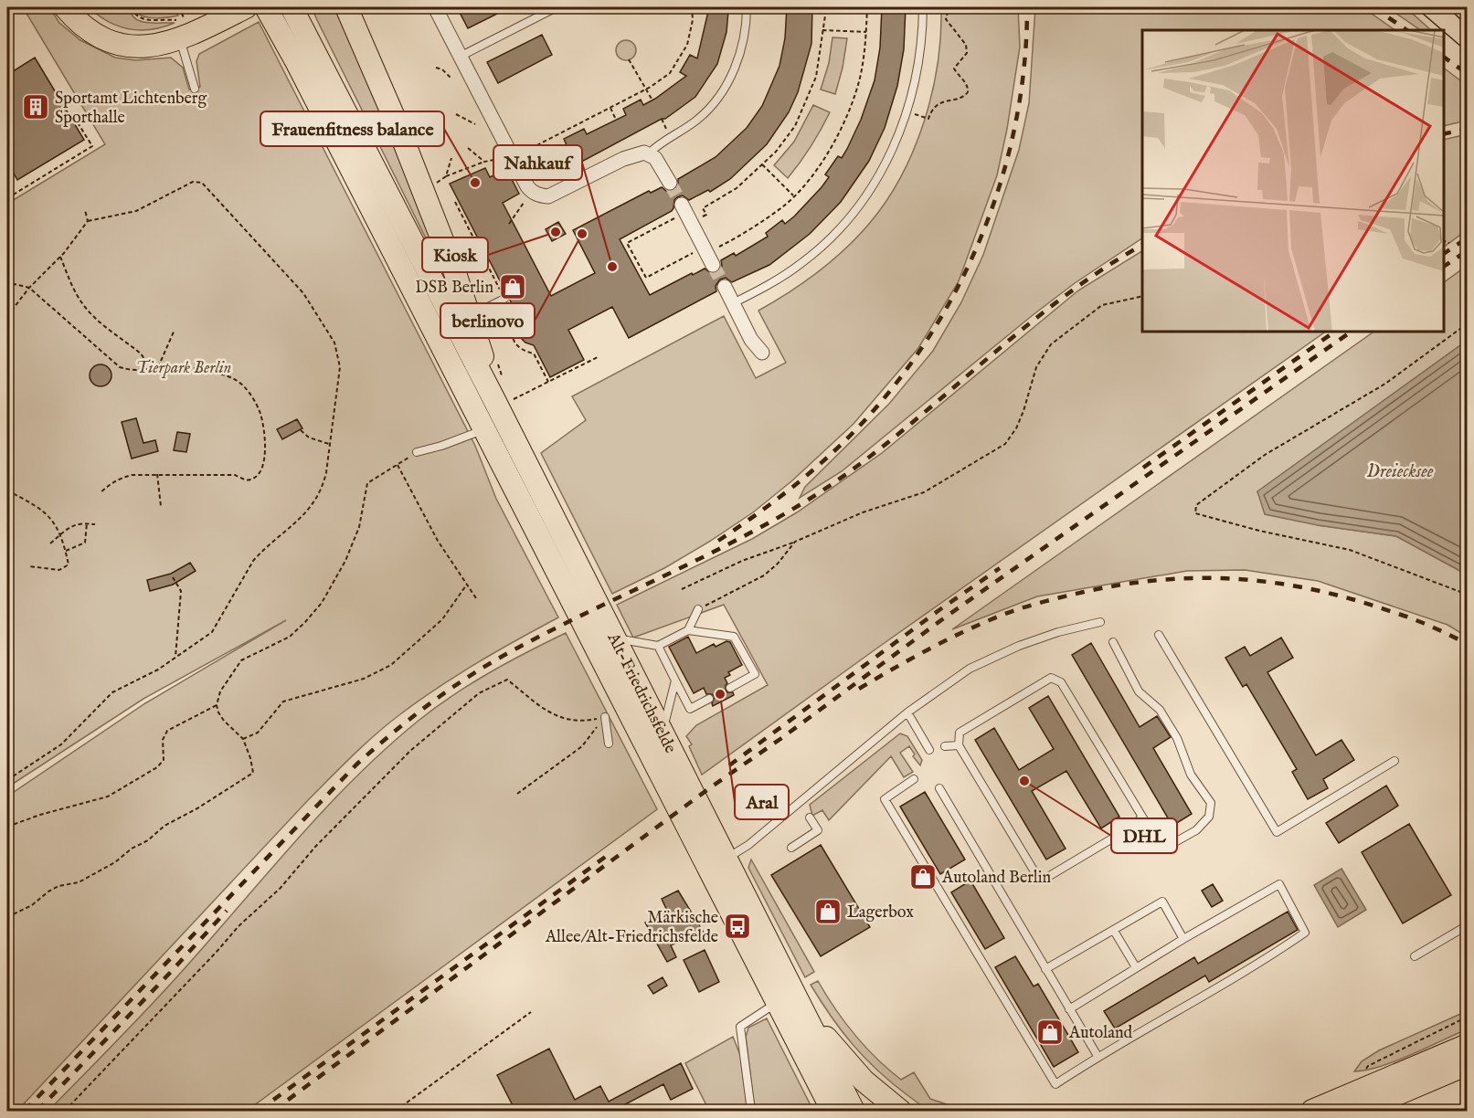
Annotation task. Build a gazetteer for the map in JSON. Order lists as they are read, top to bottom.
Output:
{
  "streets": {
    "main road": ["Alt-Friedrichsfelde"]
  },
  "water": ["Dreiecksee"],
  "parks": ["Tierpark Berlin"],
  "places": {
    "building": ["Sportamt Lichtenberg Sporthalle"],
    "other": [
      "Frauenfitness balance",
      "Kiosk",
      "berlinovo",
      "Nahkauf",
      "Aral",
      "DHL"
    ],
    "shop": [
      "DSB Berlin",
      "Autoland Berlin",
      "Lagerbox",
      "Autoland"
    ],
    "bus stop": ["Märkische Allee/Alt-Friedrichsfelde"]
  }
}
